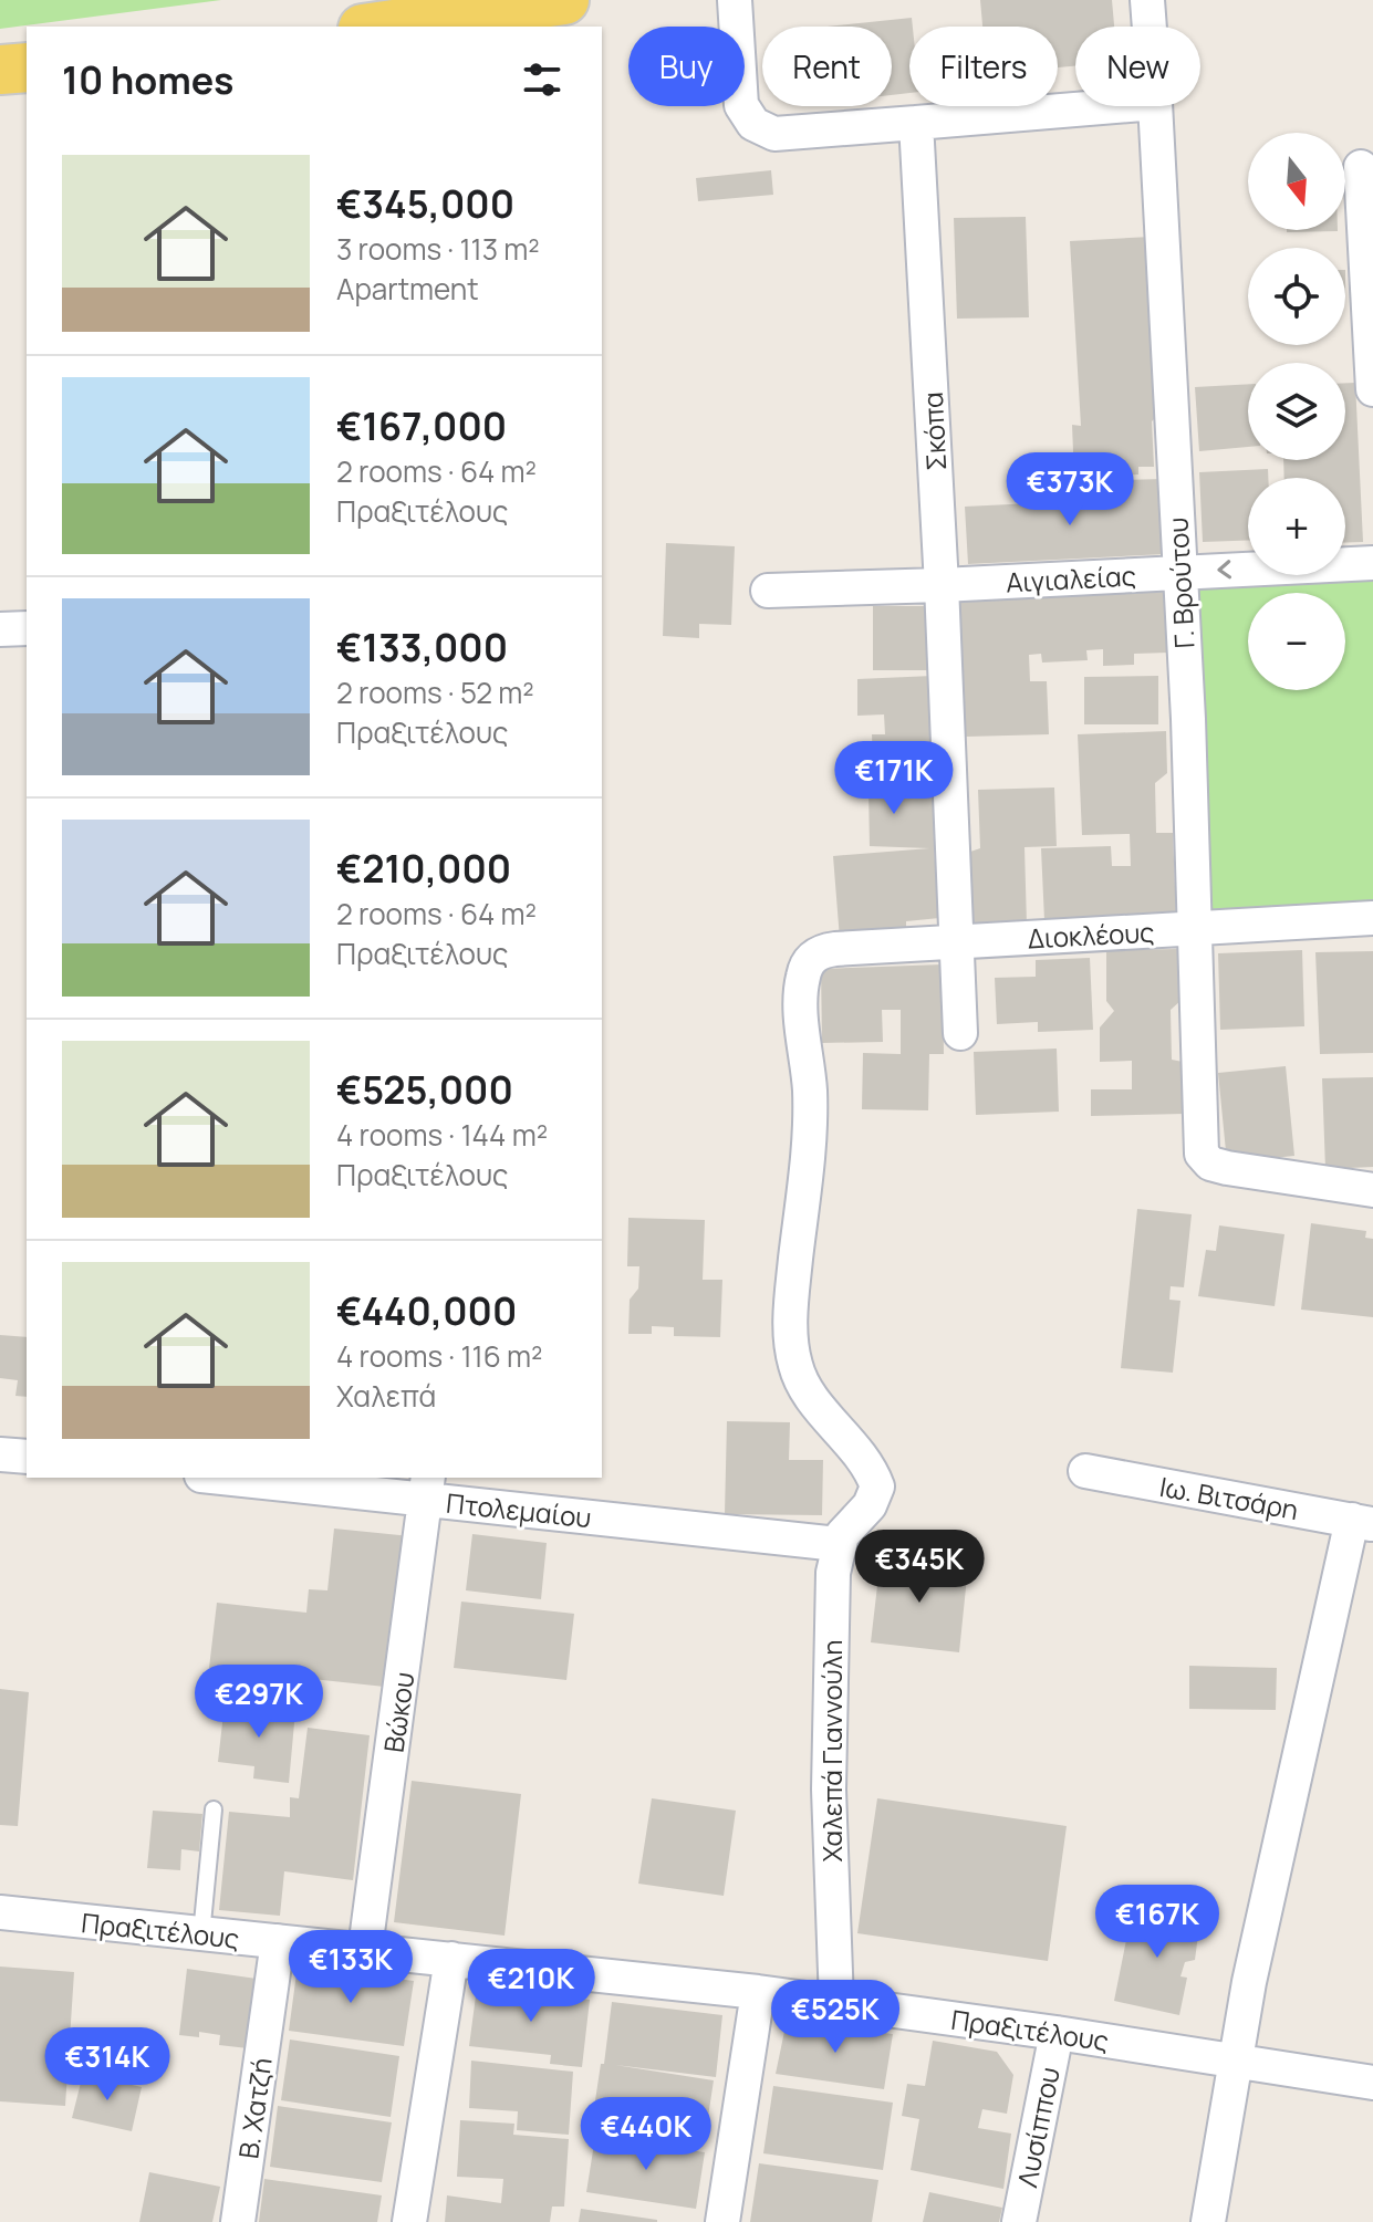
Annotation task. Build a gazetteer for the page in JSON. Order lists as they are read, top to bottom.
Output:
{
  "streets": {
    "street": [
      "Σκόπα",
      "Αιγιαλείας",
      "Γ. Βρούτου",
      "Διοκλέους",
      "Ιω. Βιτσάρη",
      "Πτολεμαίου",
      "Βώκου",
      "Χαλεπά Γιαννούλη",
      "Πραξιτέλους",
      "Β. Χατζή",
      "Λυσίππου"
    ]
  },
  "crossings": [
    ["Σκόπα", "Αιγιαλείας"],
    ["Σκόπα", "Διοκλέους"],
    ["Αιγιαλείας", "Γ. Βρούτου"],
    ["Γ. Βρούτου", "Διοκλέους"],
    ["Διοκλέους", "Πτολεμαίου"],
    ["Διοκλέους", "Χαλεπά Γιαννούλη"],
    ["Πτολεμαίου", "Βώκου"],
    ["Πτολεμαίου", "Χαλεπά Γιαννούλη"],
    ["Βώκου", "Πραξιτέλους"],
    ["Χαλεπά Γιαννούλη", "Πραξιτέλους"],
    ["Πραξιτέλους", "Β. Χατζή"],
    ["Πραξιτέλους", "Λυσίππου"]
  ],
  "north": "bottom",
  "page": {
    "chip": [
      "Buy",
      "Rent",
      "Filters",
      "New"
    ],
    "heading": "10 homes",
    "map_buttons": ["+", "−"],
    "list": [
      {
        "name": "€345,000",
        "note": "3 rooms · 113 m² · Apartment"
      },
      {
        "name": "€167,000",
        "note": "2 rooms · 64 m² · Πραξιτέλους"
      },
      {
        "name": "€133,000",
        "note": "2 rooms · 52 m² · Πραξιτέλους"
      },
      {
        "name": "€210,000",
        "note": "2 rooms · 64 m² · Πραξιτέλους"
      },
      {
        "name": "€525,000",
        "note": "4 rooms · 144 m² · Πραξιτέλους"
      },
      {
        "name": "€440,000",
        "note": "4 rooms · 116 m² · Χαλεπά"
      }
    ],
    "price": [
      "€373K",
      "€171K",
      "€345K",
      "€297K",
      "€167K",
      "€133K",
      "€210K",
      "€525K",
      "€314K",
      "€440K"
    ]
  }
}
